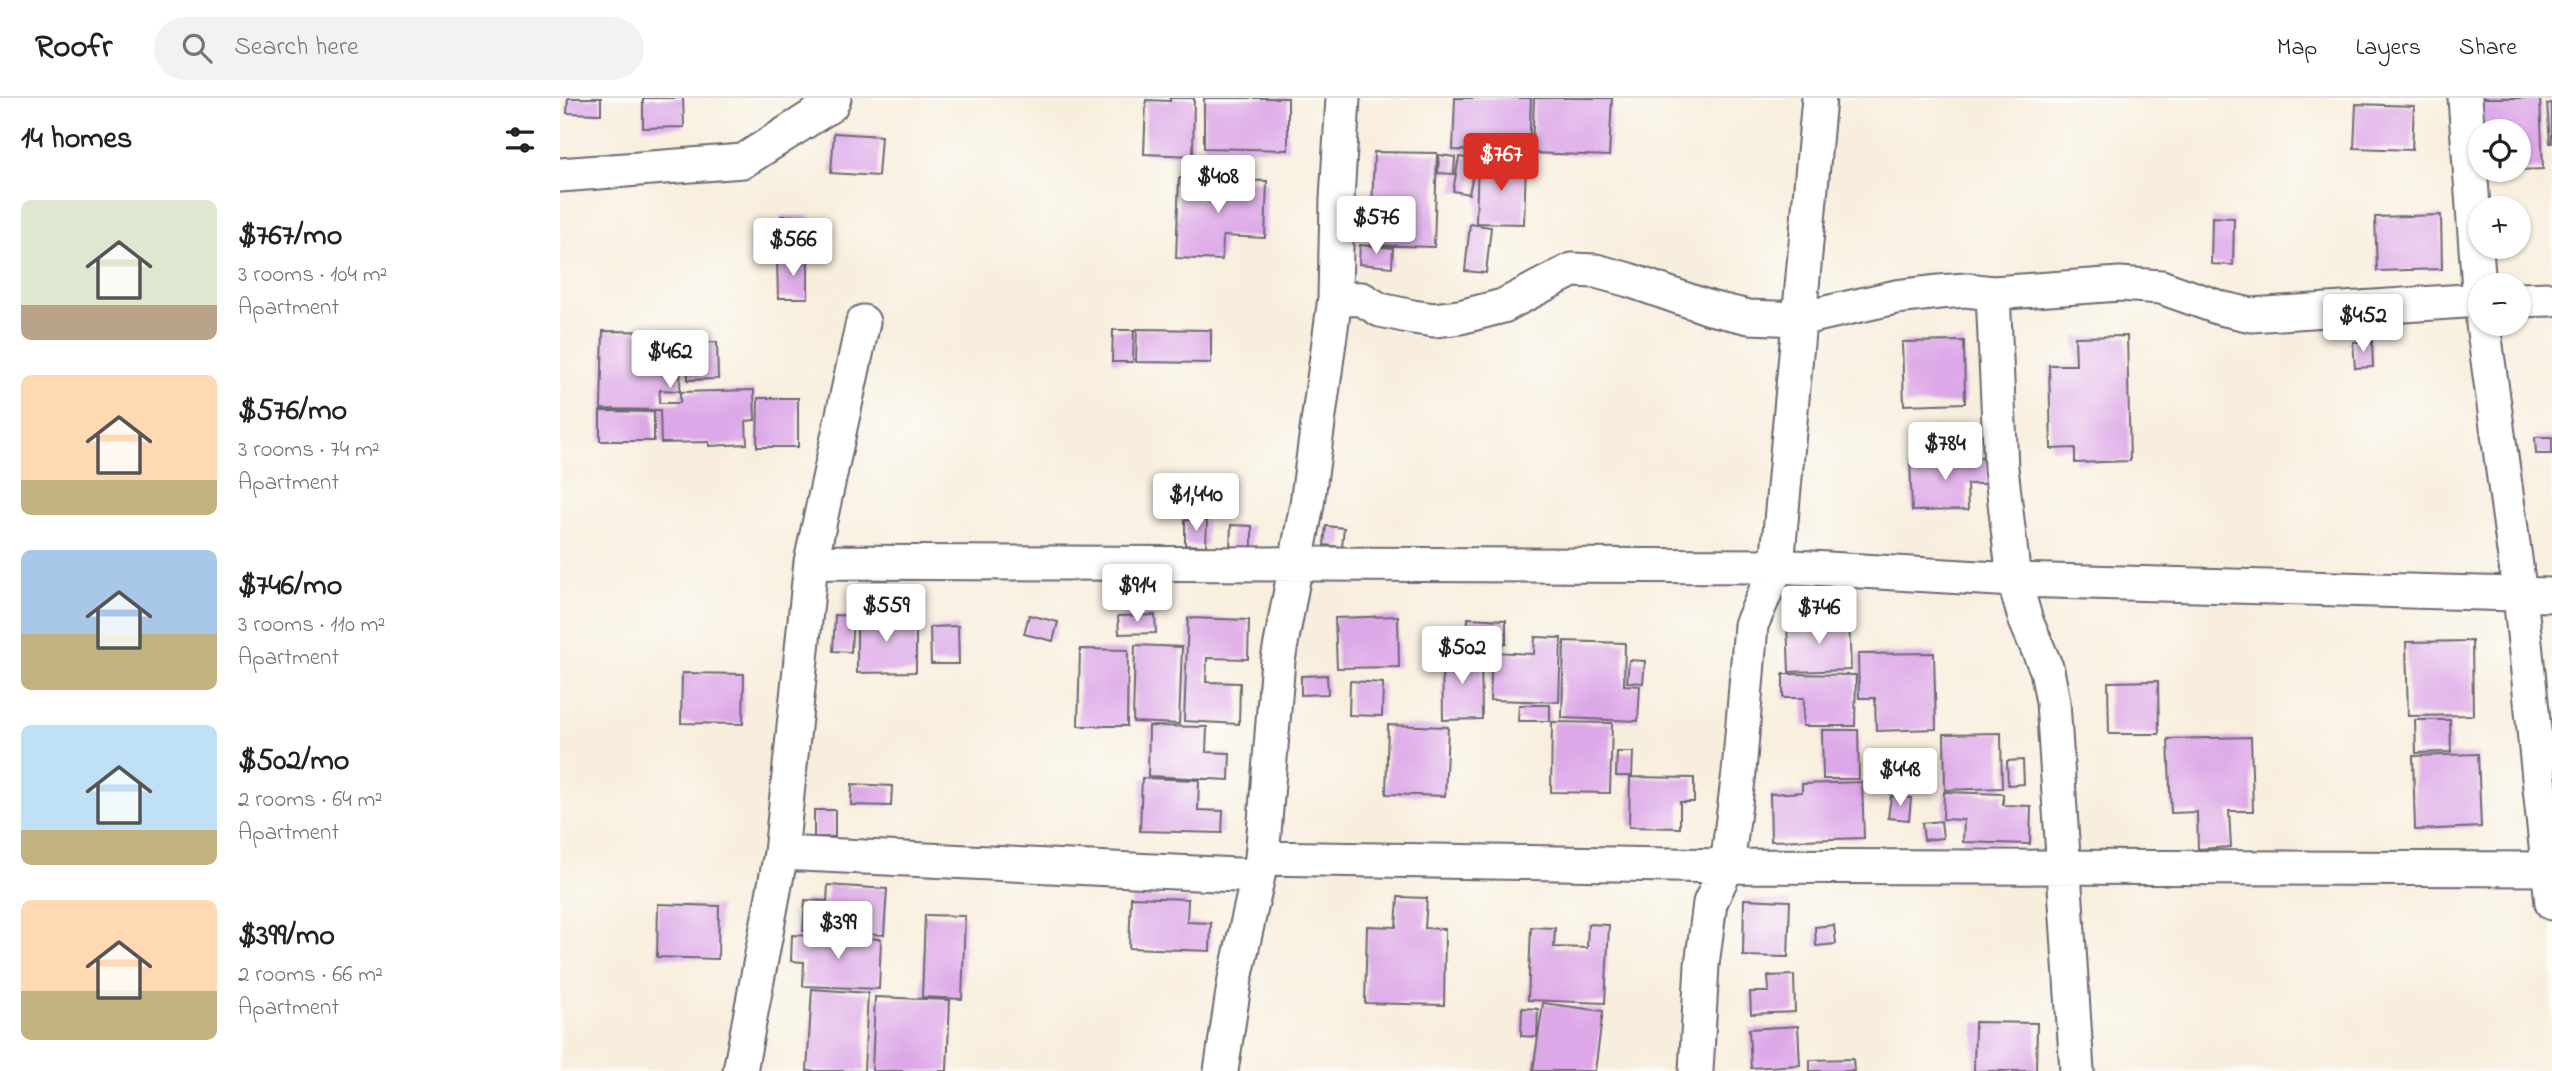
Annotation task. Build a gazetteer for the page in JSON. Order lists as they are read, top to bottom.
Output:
{
  "page": {
    "header": "Roofr",
    "search": "Search here",
    "nav": ["Map", "Layers", "Share"],
    "heading": "14 homes",
    "map_buttons": ["+", "−"],
    "price": [
      "$767",
      "$408",
      "$576",
      "$566",
      "$452",
      "$462",
      "$784",
      "$1,440",
      "$914",
      "$559",
      "$746",
      "$502",
      "$448",
      "$399"
    ],
    "list": [
      {
        "name": "$767/mo",
        "note": "3 rooms · 104 m² · Apartment"
      },
      {
        "name": "$576/mo",
        "note": "3 rooms · 74 m² · Apartment"
      },
      {
        "name": "$746/mo",
        "note": "3 rooms · 110 m² · Apartment"
      },
      {
        "name": "$502/mo",
        "note": "2 rooms · 64 m² · Apartment"
      },
      {
        "name": "$399/mo",
        "note": "2 rooms · 66 m² · Apartment"
      }
    ]
  }
}
